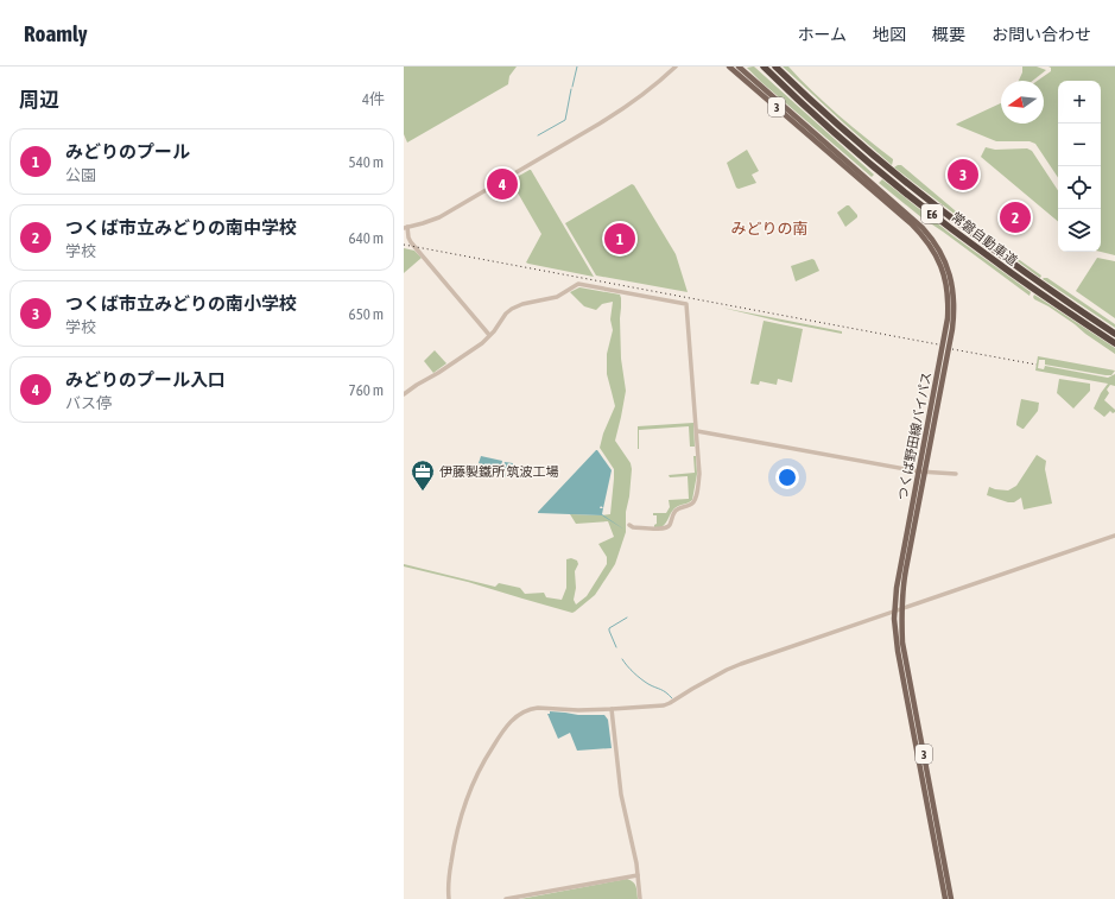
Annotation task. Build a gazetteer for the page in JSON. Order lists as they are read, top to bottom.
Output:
{
  "streets": {
    "highway": ["E6", "常磐自動車道"],
    "main road": ["3", "つくば野田線バイパス"]
  },
  "districts": ["みどりの南"],
  "places": {
    "office": ["伊藤製鐵所 筑波工場"]
  },
  "north": "left",
  "page": {
    "header": "Roamly",
    "nav": [
      "ホーム",
      "地図",
      "概要",
      "お問い合わせ"
    ],
    "heading": ["周辺", "4件"],
    "map_buttons": ["+", "−"],
    "list": [
      {
        "mark": "1",
        "name": "みどりのプール",
        "note": "公園",
        "value": "540 m"
      },
      {
        "mark": "2",
        "name": "つくば市立みどりの南中学校",
        "note": "学校",
        "value": "640 m"
      },
      {
        "mark": "3",
        "name": "つくば市立みどりの南小学校",
        "note": "学校",
        "value": "650 m"
      },
      {
        "mark": "4",
        "name": "みどりのプール入口",
        "note": "バス停",
        "value": "760 m"
      }
    ],
    "pins": [
      "3",
      "4",
      "2",
      "1"
    ]
  }
}
